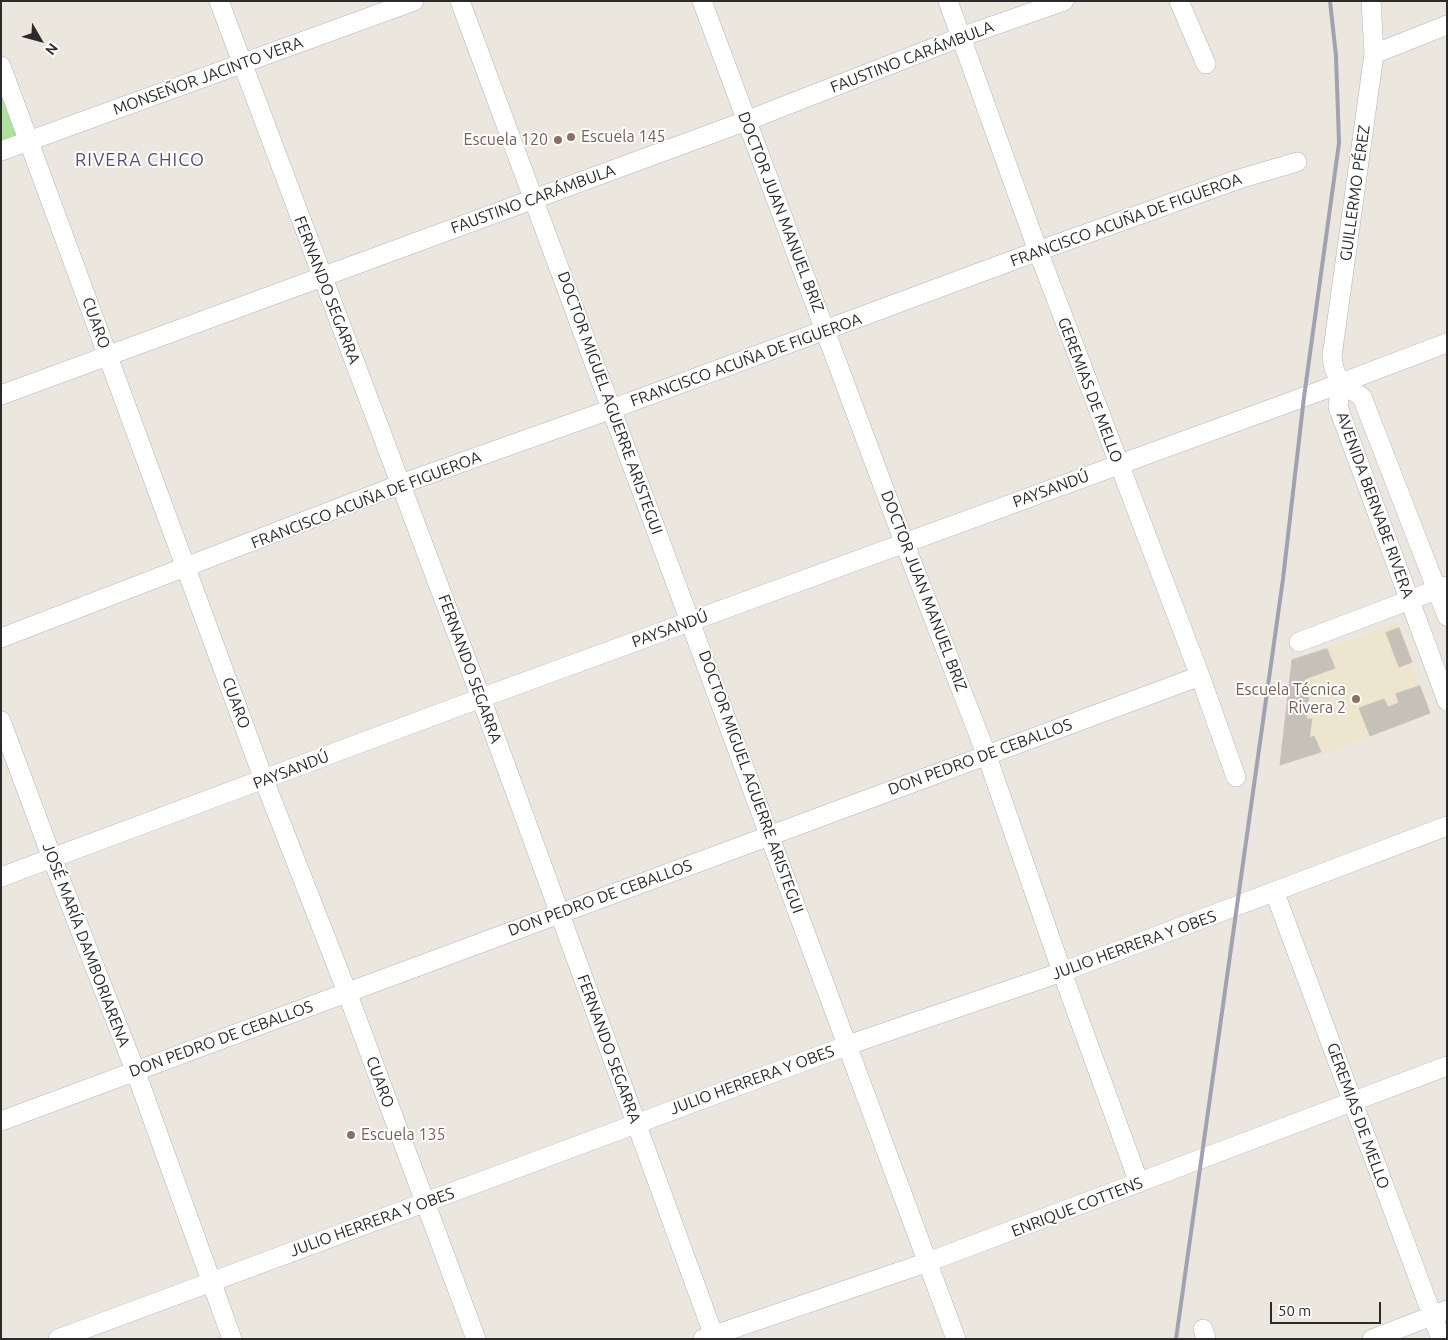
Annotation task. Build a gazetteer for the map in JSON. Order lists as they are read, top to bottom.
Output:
{
  "streets": {
    "street": [
      "FAUSTINO CARÁMBULA",
      "MONSEÑOR JACINTO VERA",
      "GUILLERMO PÉREZ",
      "DOCTOR JUAN MANUEL BRIZ",
      "FRANCISCO ACUÑA DE FIGUEROA",
      "FERNANDO SEGARRA",
      "CUARO",
      "GEREMIAS DE MELLO",
      "DOCTOR MIGUEL AGUERRE ARISTEGUI",
      "PAYSANDÚ",
      "AVENIDA BERNABE RIVERA",
      "DON PEDRO DE CEBALLOS",
      "JOSÉ MARÍA DAMBORIARENA",
      "JULIO HERRERA Y OBES",
      "ENRIQUE COTTENS"
    ]
  },
  "crossings": [
    ["FAUSTINO CARÁMBULA", "DOCTOR JUAN MANUEL BRIZ"],
    ["FAUSTINO CARÁMBULA", "FERNANDO SEGARRA"],
    ["FAUSTINO CARÁMBULA", "CUARO"],
    ["FAUSTINO CARÁMBULA", "GEREMIAS DE MELLO"],
    ["FAUSTINO CARÁMBULA", "DOCTOR MIGUEL AGUERRE ARISTEGUI"],
    ["MONSEÑOR JACINTO VERA", "FERNANDO SEGARRA"],
    ["MONSEÑOR JACINTO VERA", "CUARO"],
    ["GUILLERMO PÉREZ", "PAYSANDÚ"],
    ["GUILLERMO PÉREZ", "AVENIDA BERNABE RIVERA"],
    ["DOCTOR JUAN MANUEL BRIZ", "FRANCISCO ACUÑA DE FIGUEROA"],
    ["DOCTOR JUAN MANUEL BRIZ", "PAYSANDÚ"],
    ["DOCTOR JUAN MANUEL BRIZ", "DON PEDRO DE CEBALLOS"],
    ["DOCTOR JUAN MANUEL BRIZ", "JULIO HERRERA Y OBES"],
    ["DOCTOR JUAN MANUEL BRIZ", "ENRIQUE COTTENS"],
    ["FRANCISCO ACUÑA DE FIGUEROA", "FERNANDO SEGARRA"],
    ["FRANCISCO ACUÑA DE FIGUEROA", "CUARO"],
    ["FRANCISCO ACUÑA DE FIGUEROA", "GEREMIAS DE MELLO"],
    ["FRANCISCO ACUÑA DE FIGUEROA", "DOCTOR MIGUEL AGUERRE ARISTEGUI"],
    ["FERNANDO SEGARRA", "PAYSANDÚ"],
    ["FERNANDO SEGARRA", "DON PEDRO DE CEBALLOS"],
    ["FERNANDO SEGARRA", "JULIO HERRERA Y OBES"],
    ["FERNANDO SEGARRA", "ENRIQUE COTTENS"],
    ["CUARO", "PAYSANDÚ"],
    ["CUARO", "DON PEDRO DE CEBALLOS"],
    ["CUARO", "JULIO HERRERA Y OBES"],
    ["GEREMIAS DE MELLO", "PAYSANDÚ"],
    ["GEREMIAS DE MELLO", "DON PEDRO DE CEBALLOS"],
    ["GEREMIAS DE MELLO", "JULIO HERRERA Y OBES"],
    ["GEREMIAS DE MELLO", "ENRIQUE COTTENS"],
    ["DOCTOR MIGUEL AGUERRE ARISTEGUI", "PAYSANDÚ"],
    ["DOCTOR MIGUEL AGUERRE ARISTEGUI", "DON PEDRO DE CEBALLOS"],
    ["DOCTOR MIGUEL AGUERRE ARISTEGUI", "JULIO HERRERA Y OBES"],
    ["DOCTOR MIGUEL AGUERRE ARISTEGUI", "ENRIQUE COTTENS"],
    ["PAYSANDÚ", "AVENIDA BERNABE RIVERA"],
    ["PAYSANDÚ", "JOSÉ MARÍA DAMBORIARENA"],
    ["DON PEDRO DE CEBALLOS", "JOSÉ MARÍA DAMBORIARENA"],
    ["JOSÉ MARÍA DAMBORIARENA", "JULIO HERRERA Y OBES"]
  ],
  "districts": ["RIVERA CHICO"],
  "places": [
    "Escuela 145",
    "Escuela 120",
    "Escuela Técnica Rivera 2",
    "Escuela 135"
  ],
  "scale_bar": "50 m",
  "north": "bottom right"
}
